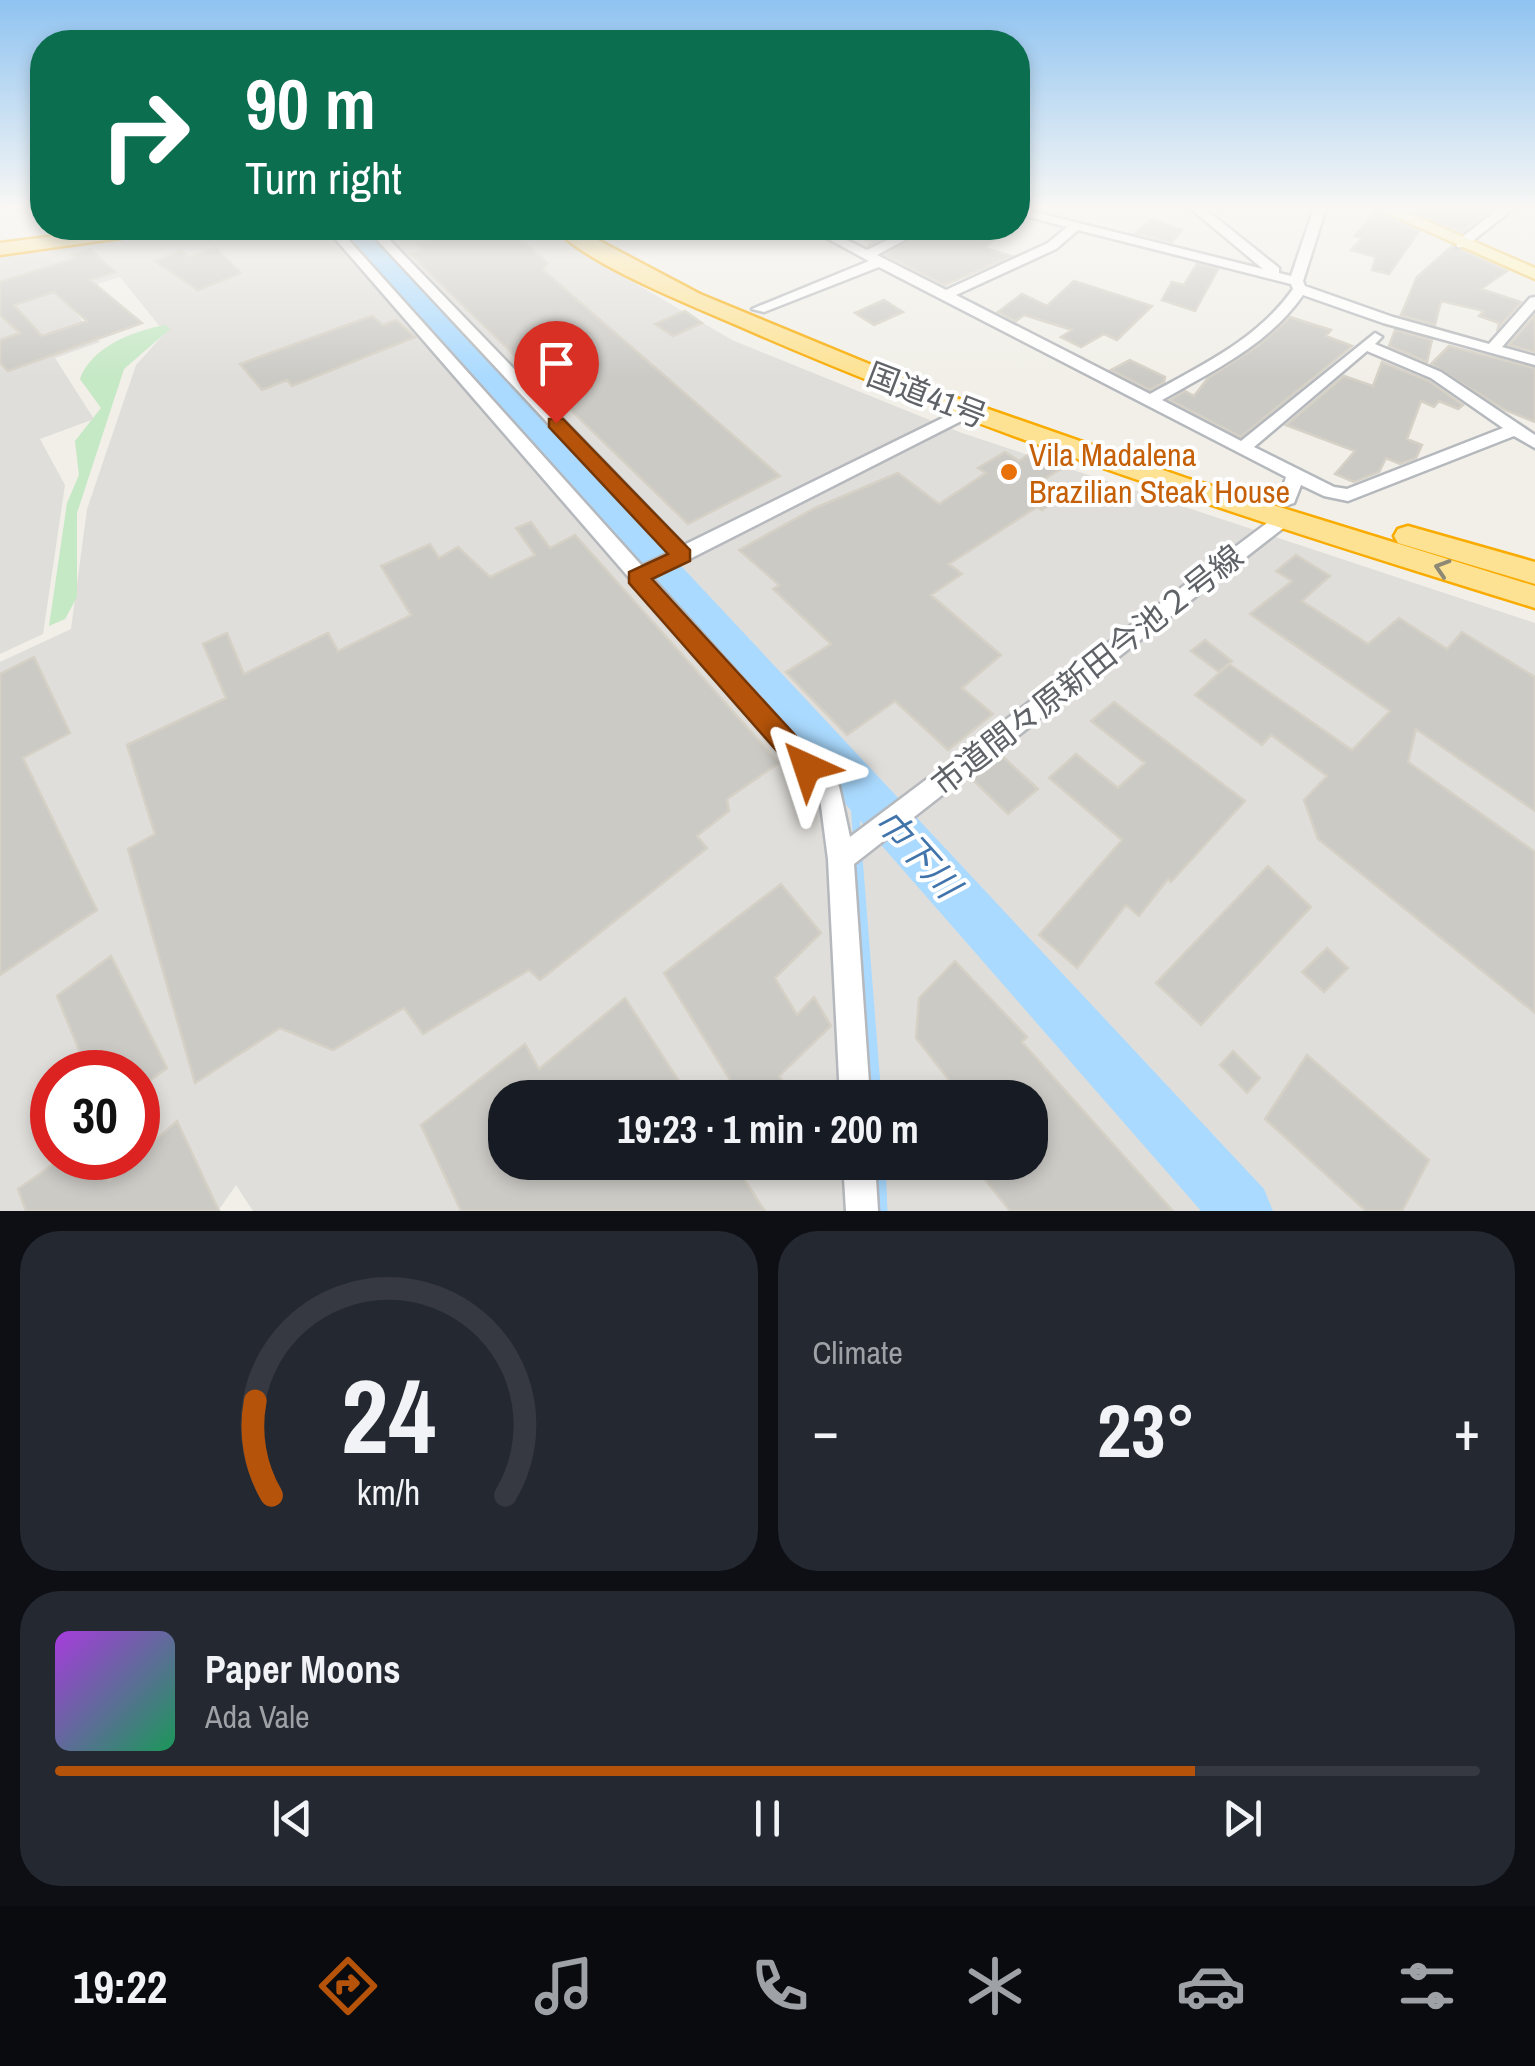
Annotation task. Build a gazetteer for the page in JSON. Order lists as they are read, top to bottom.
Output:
{
  "streets": {
    "highway": ["国道41号"],
    "street": ["市道間々原新田今池２号線"]
  },
  "crossings": [
    ["国道41号", "市道間々原新田今池２号線"]
  ],
  "water": ["巾下川"],
  "places": ["Vila Madalena Brazilian Steak House"],
  "page": {
    "turn": ["90 m", "Turn right"],
    "limit": "30",
    "trip": "19:23 · 1 min · 200 m",
    "tile": "Climate",
    "heat": ["−", "23°", "+"],
    "song": ["Paper Moons", "Ada Vale"],
    "tabs": "19:22",
    "gauge": ["24", "km/h"]
  }
}
